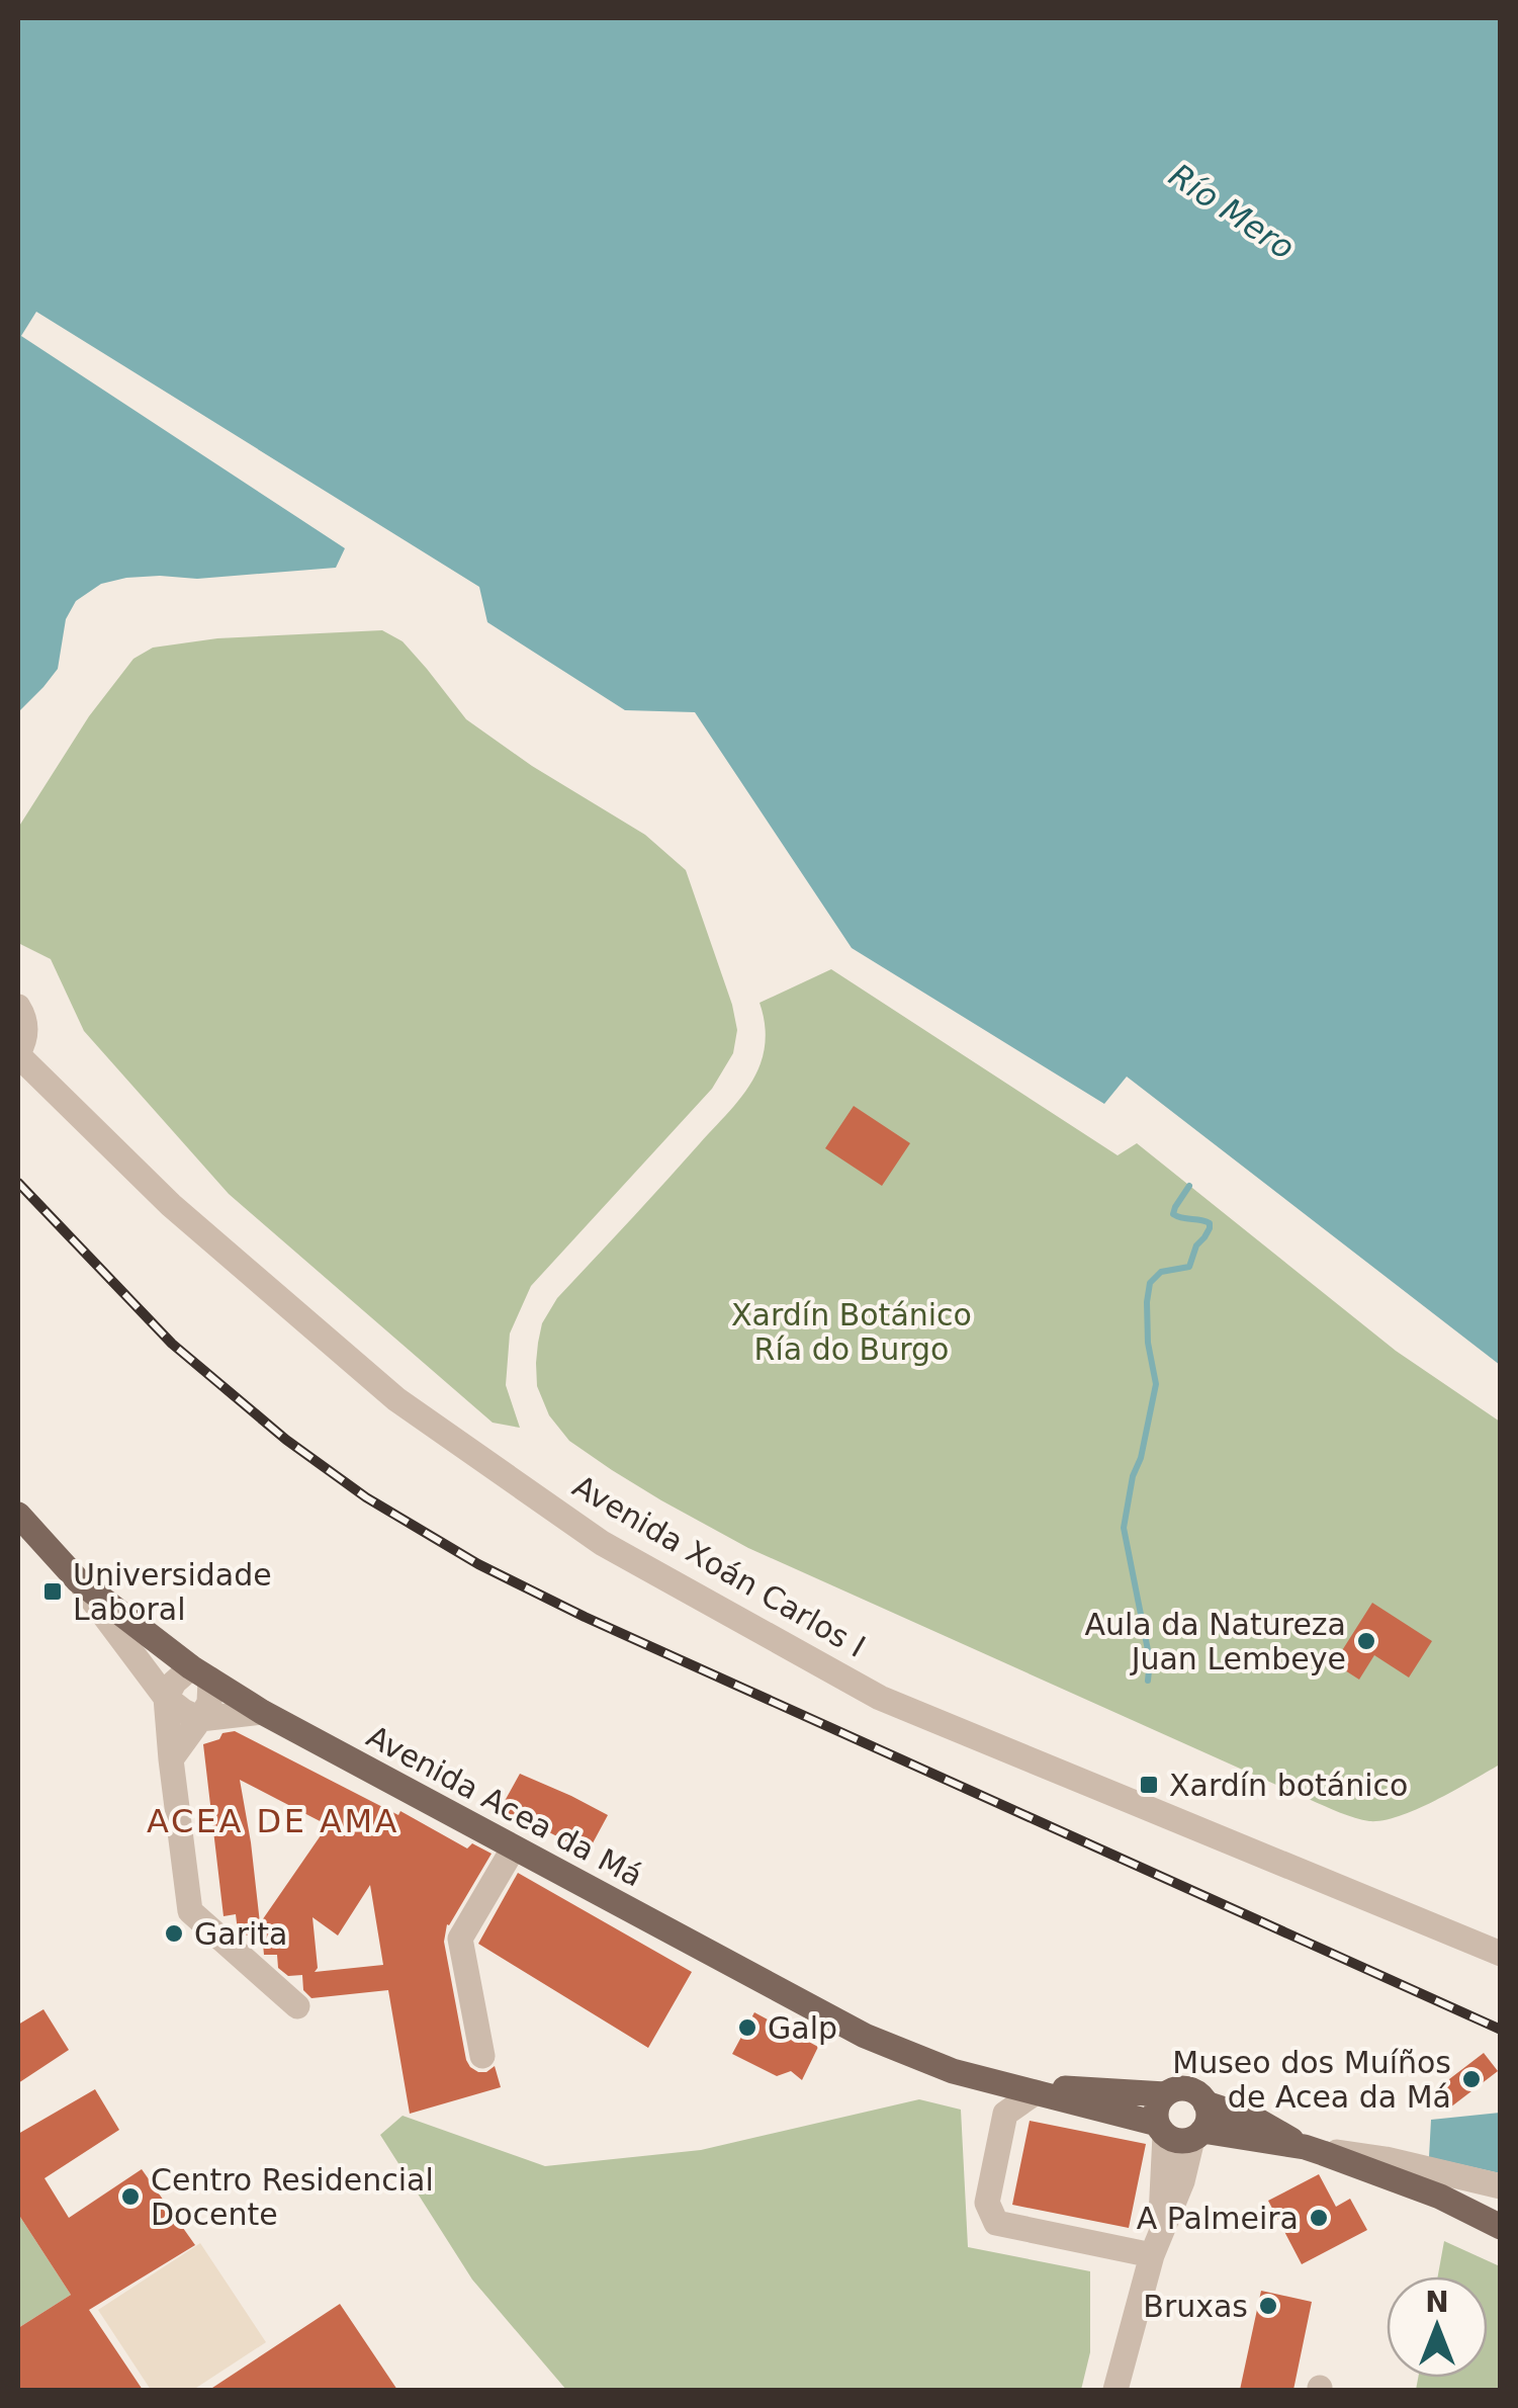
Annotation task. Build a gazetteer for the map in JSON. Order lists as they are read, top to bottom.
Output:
{
  "streets": {
    "main road": ["Avenida Acea da Má"],
    "street": ["Avenida Xoán Carlos I"]
  },
  "districts": ["ACEA DE AMA"],
  "water": ["Río Mero"],
  "parks": ["Xardín Botánico Ría do Burgo"],
  "places": {
    "transit": ["Universidade Laboral", "Xardín botánico"],
    "other": [
      "Aula da Natureza Juan Lembeye",
      "Garita",
      "Galp",
      "Museo dos Muíños de Acea da Má",
      "Centro Residencial Docente",
      "A Palmeira",
      "Bruxas"
    ]
  },
  "north": "top"
}
